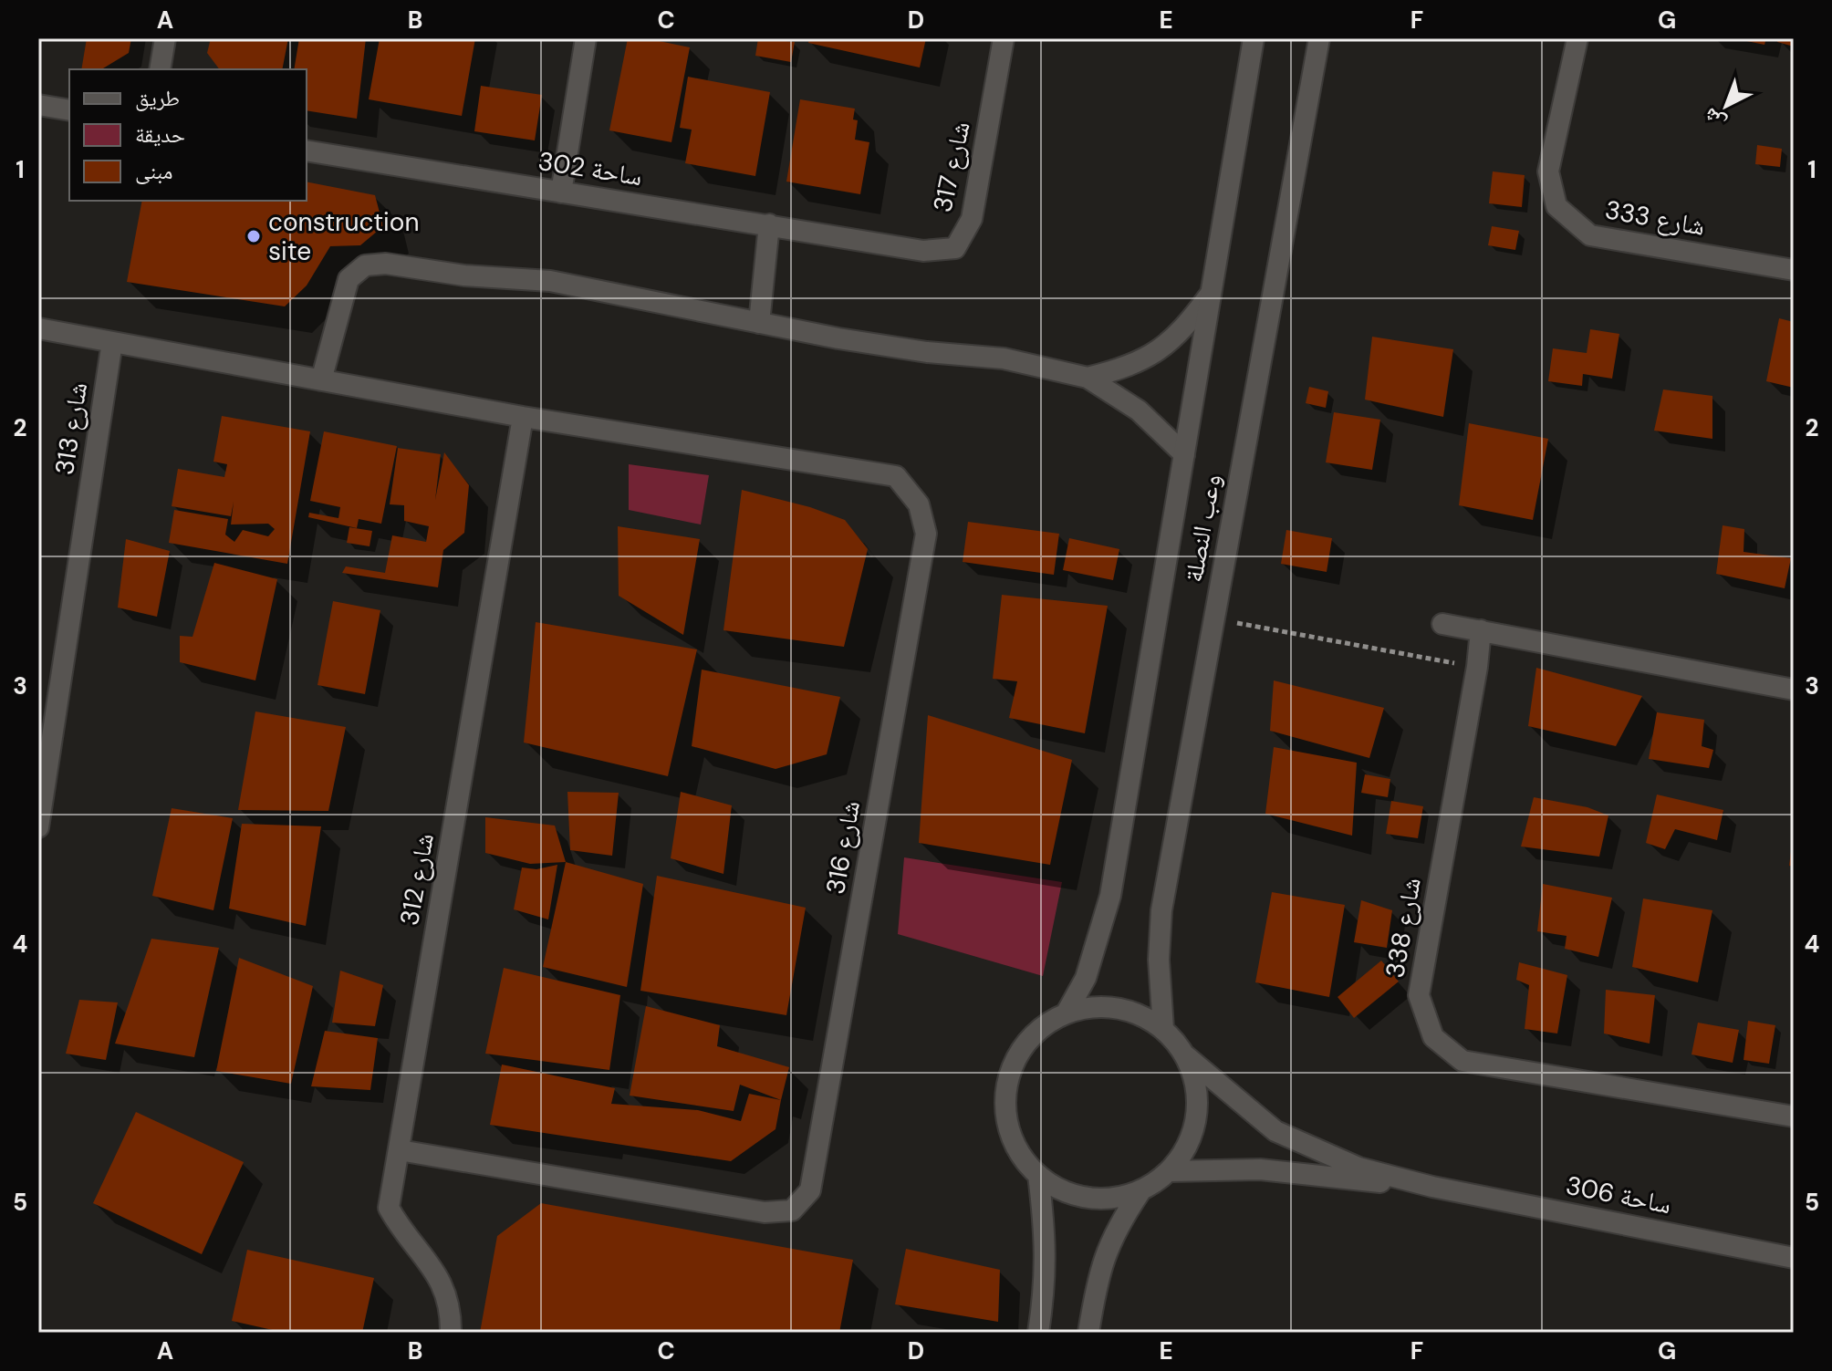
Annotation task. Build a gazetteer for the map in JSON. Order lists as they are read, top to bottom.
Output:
{
  "streets": {
    "street": [
      "شارع 317",
      "ساحة 302",
      "شارع 333",
      "شارع 313",
      "وعب النصلة",
      "شارع 316",
      "شارع 312",
      "شارع 338",
      "ساحة 306"
    ]
  },
  "crossings": [
    ["شارع 317", "ساحة 302"],
    ["وعب النصلة", "ساحة 306"],
    ["شارع 316", "شارع 312"]
  ],
  "places": ["construction site"],
  "legend": ["طريق", "حديقة", "مبنى"],
  "north": "bottom left",
  "grid": {
    "columns": [
      "A",
      "B",
      "C",
      "D",
      "E",
      "F",
      "G"
    ],
    "rows": [
      "1",
      "2",
      "3",
      "4",
      "5"
    ]
  }
}
